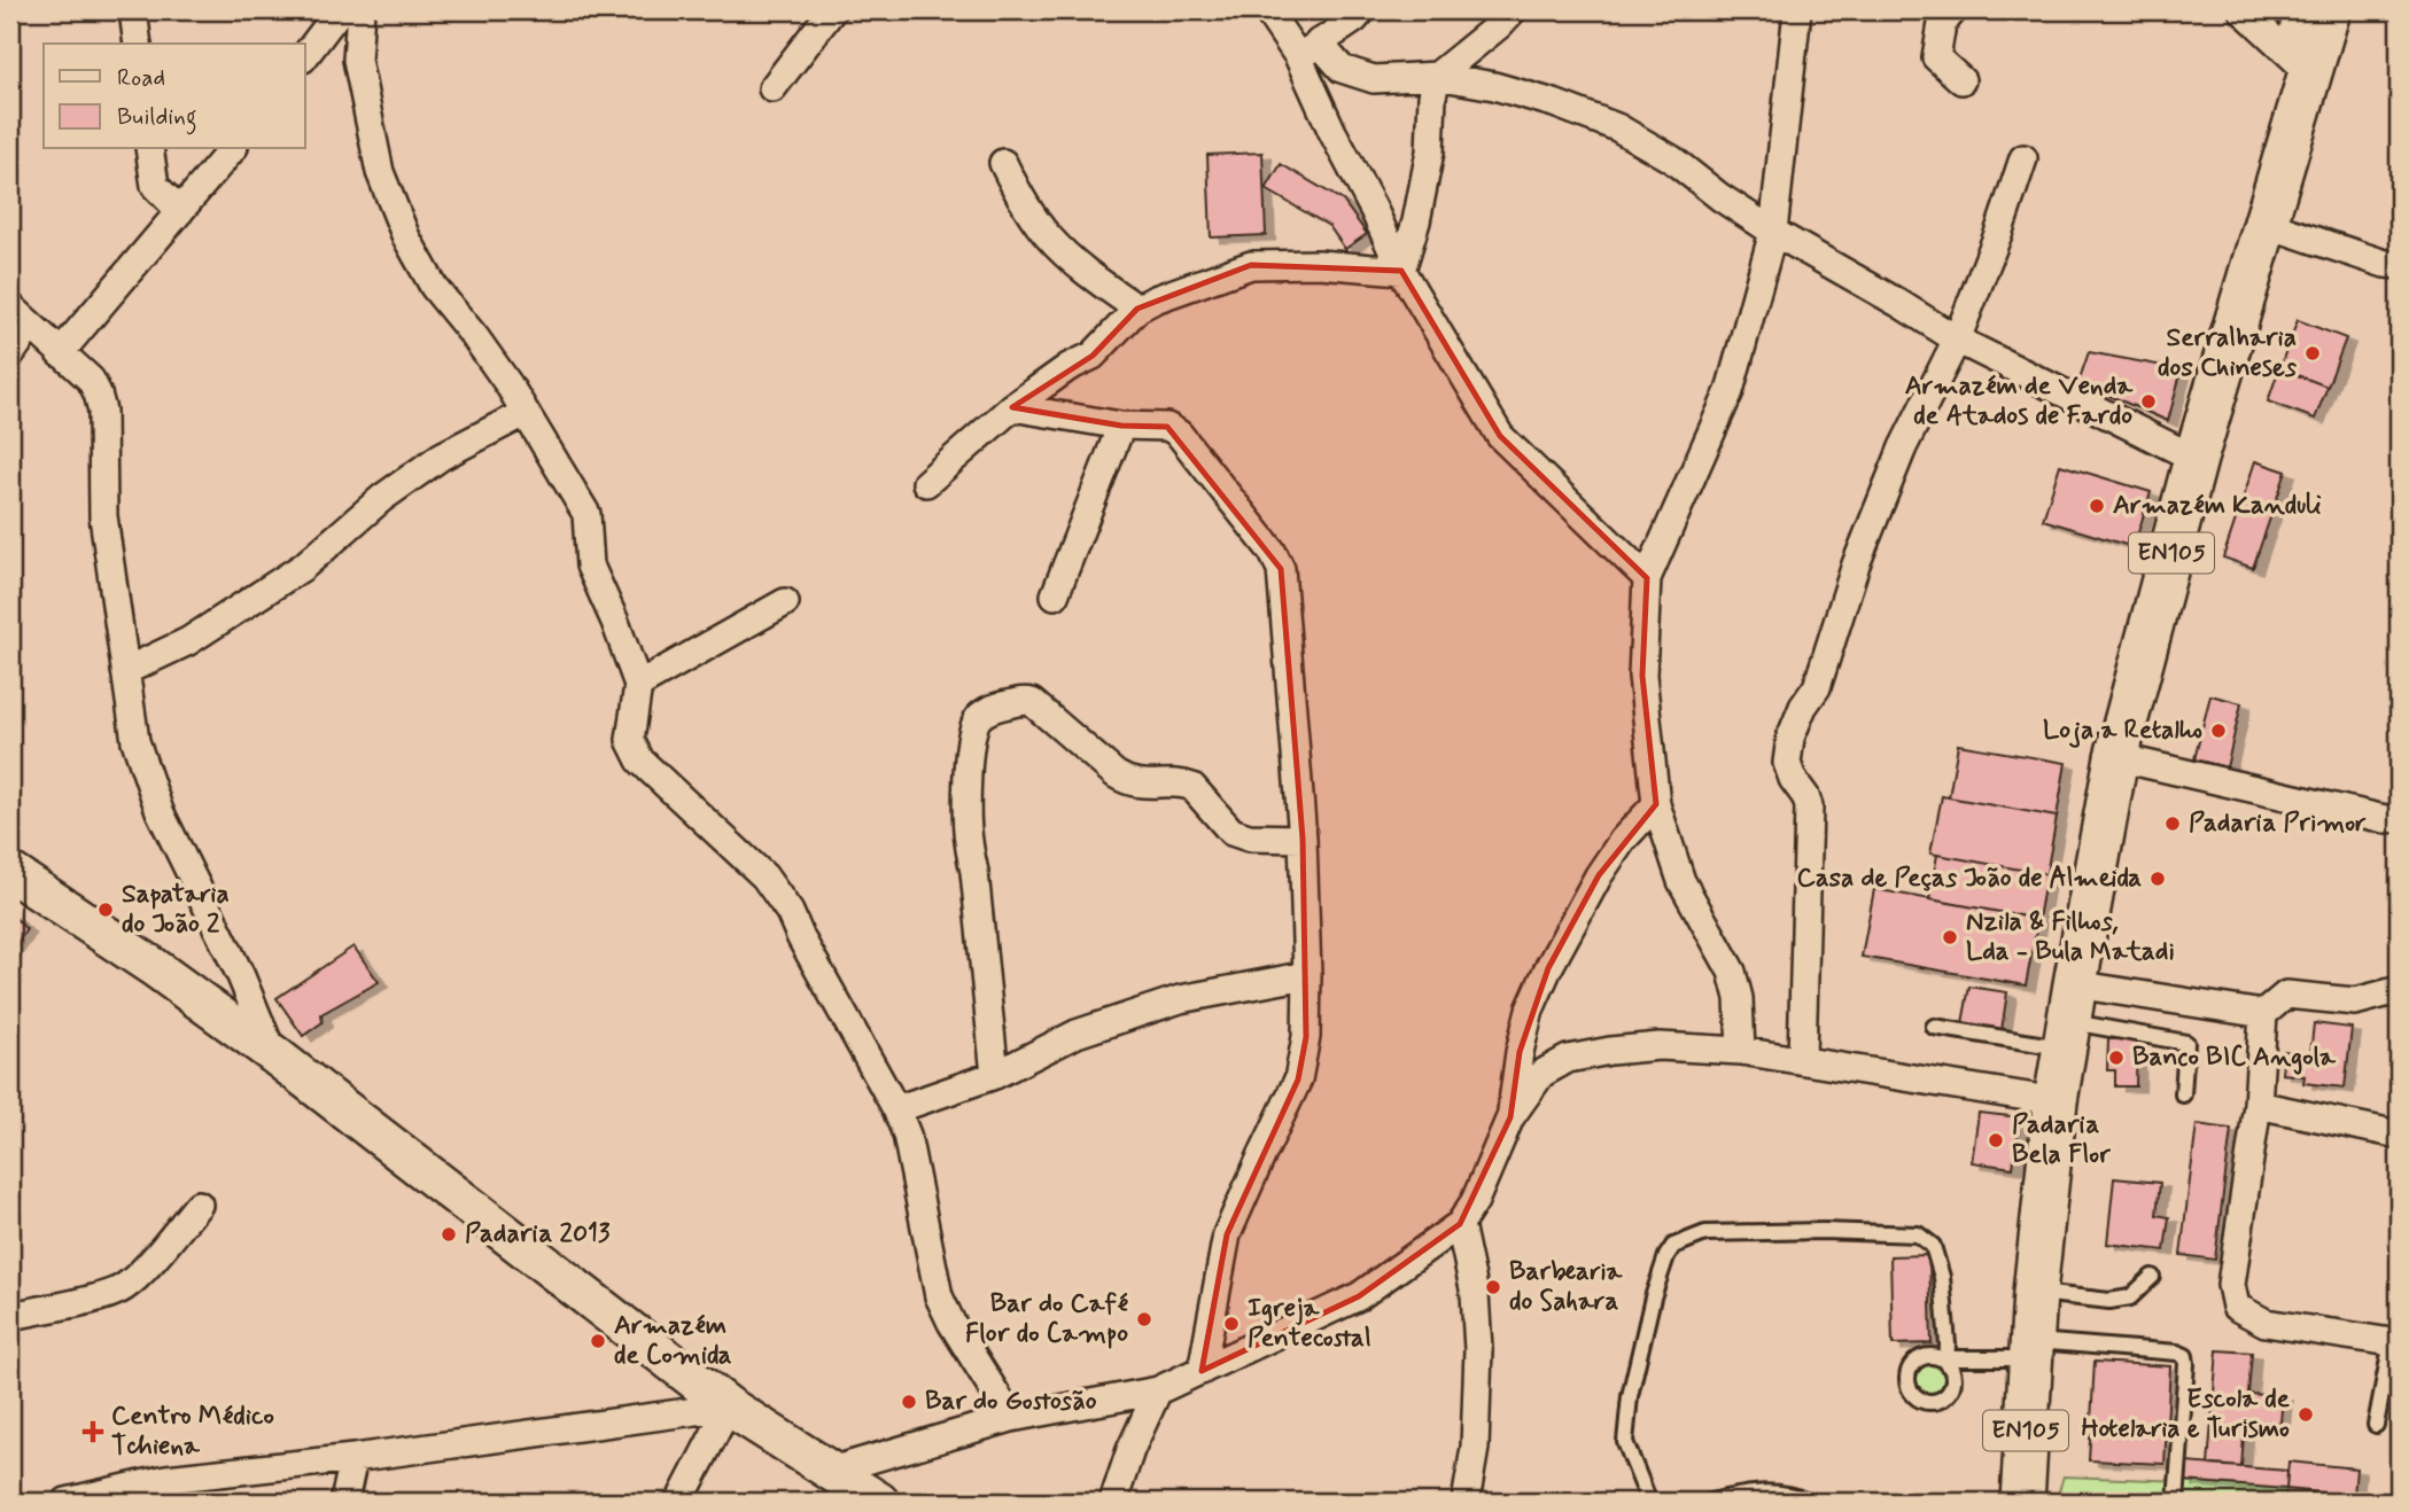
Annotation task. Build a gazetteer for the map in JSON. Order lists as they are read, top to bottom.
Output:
{
  "streets": {
    "main road": ["EN105"]
  },
  "places": {
    "other": [
      "Serralharia dos Chineses",
      "Armazém de Venda de Atados de Fardo",
      "Armazém Kanduli",
      "Loja a Retalho",
      "Padaria Primor",
      "Casa de Peças João de Almeida",
      "Sapataria do João 2",
      "Nzila & Filhos, Lda - Bula Matadi",
      "Banco BIC Angola",
      "Padaria Bela Flor",
      "Padaria 2013",
      "Barbearia do Sahara",
      "Bar do Café Flor do Campo",
      "Igreja Pentecostal",
      "Armazém de Comida",
      "Bar do Gostosão",
      "Escola de Hotelaria e Turismo"
    ],
    "health": ["Centro Médico Tchiena"]
  },
  "legend": ["Road", "Building"]
}
